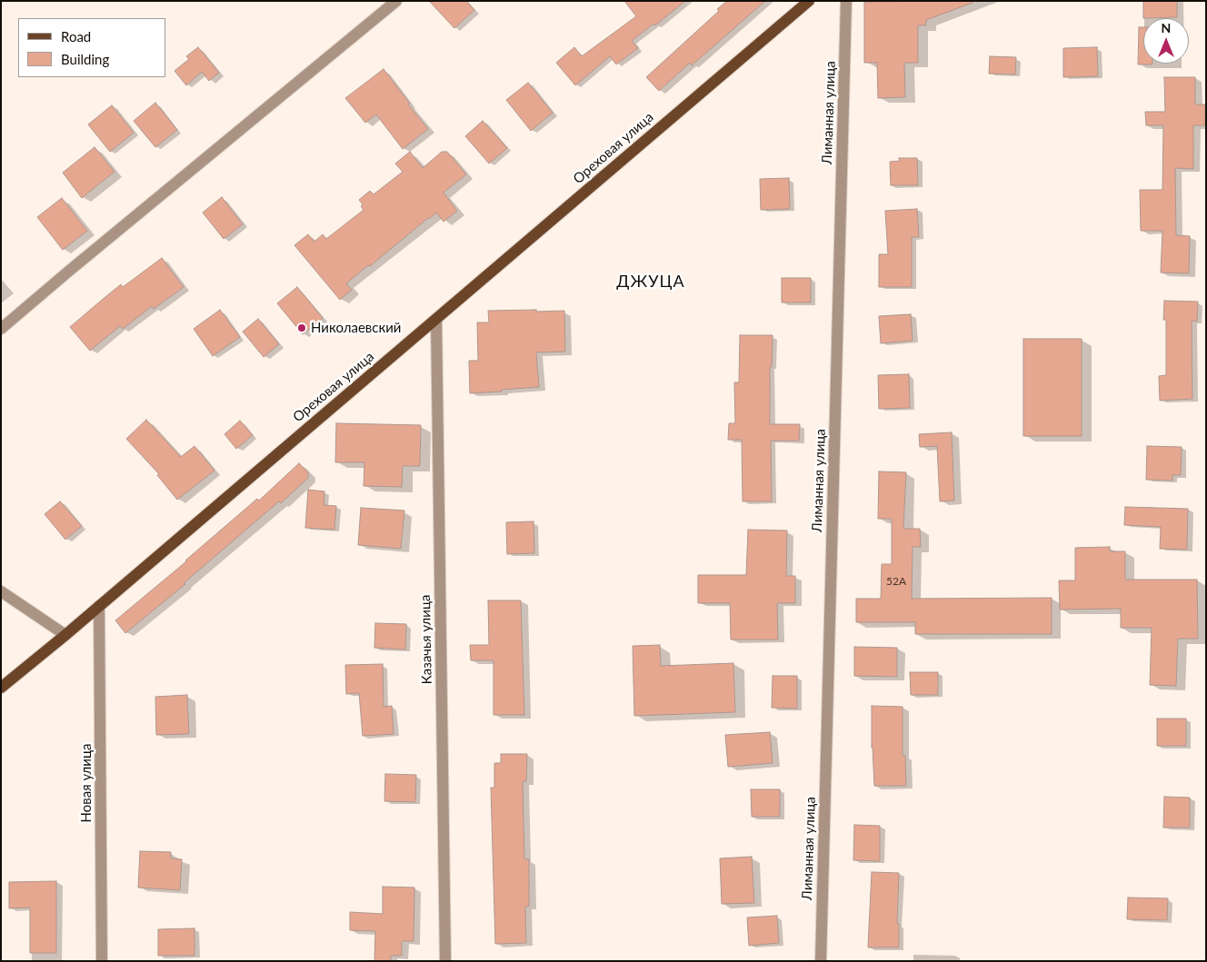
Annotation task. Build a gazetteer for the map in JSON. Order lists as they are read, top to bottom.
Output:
{
  "streets": {
    "main road": ["Ореховая улица"],
    "street": ["Лиманная улица", "Казачья улица", "Новая улица"]
  },
  "crossings": [
    ["Ореховая улица", "Казачья улица"],
    ["Ореховая улица", "Новая улица"]
  ],
  "districts": ["ДЖУЦА"],
  "places": ["Николаевский"],
  "house_numbers": ["52А"],
  "legend": ["Road", "Building"],
  "north": "top"
}
